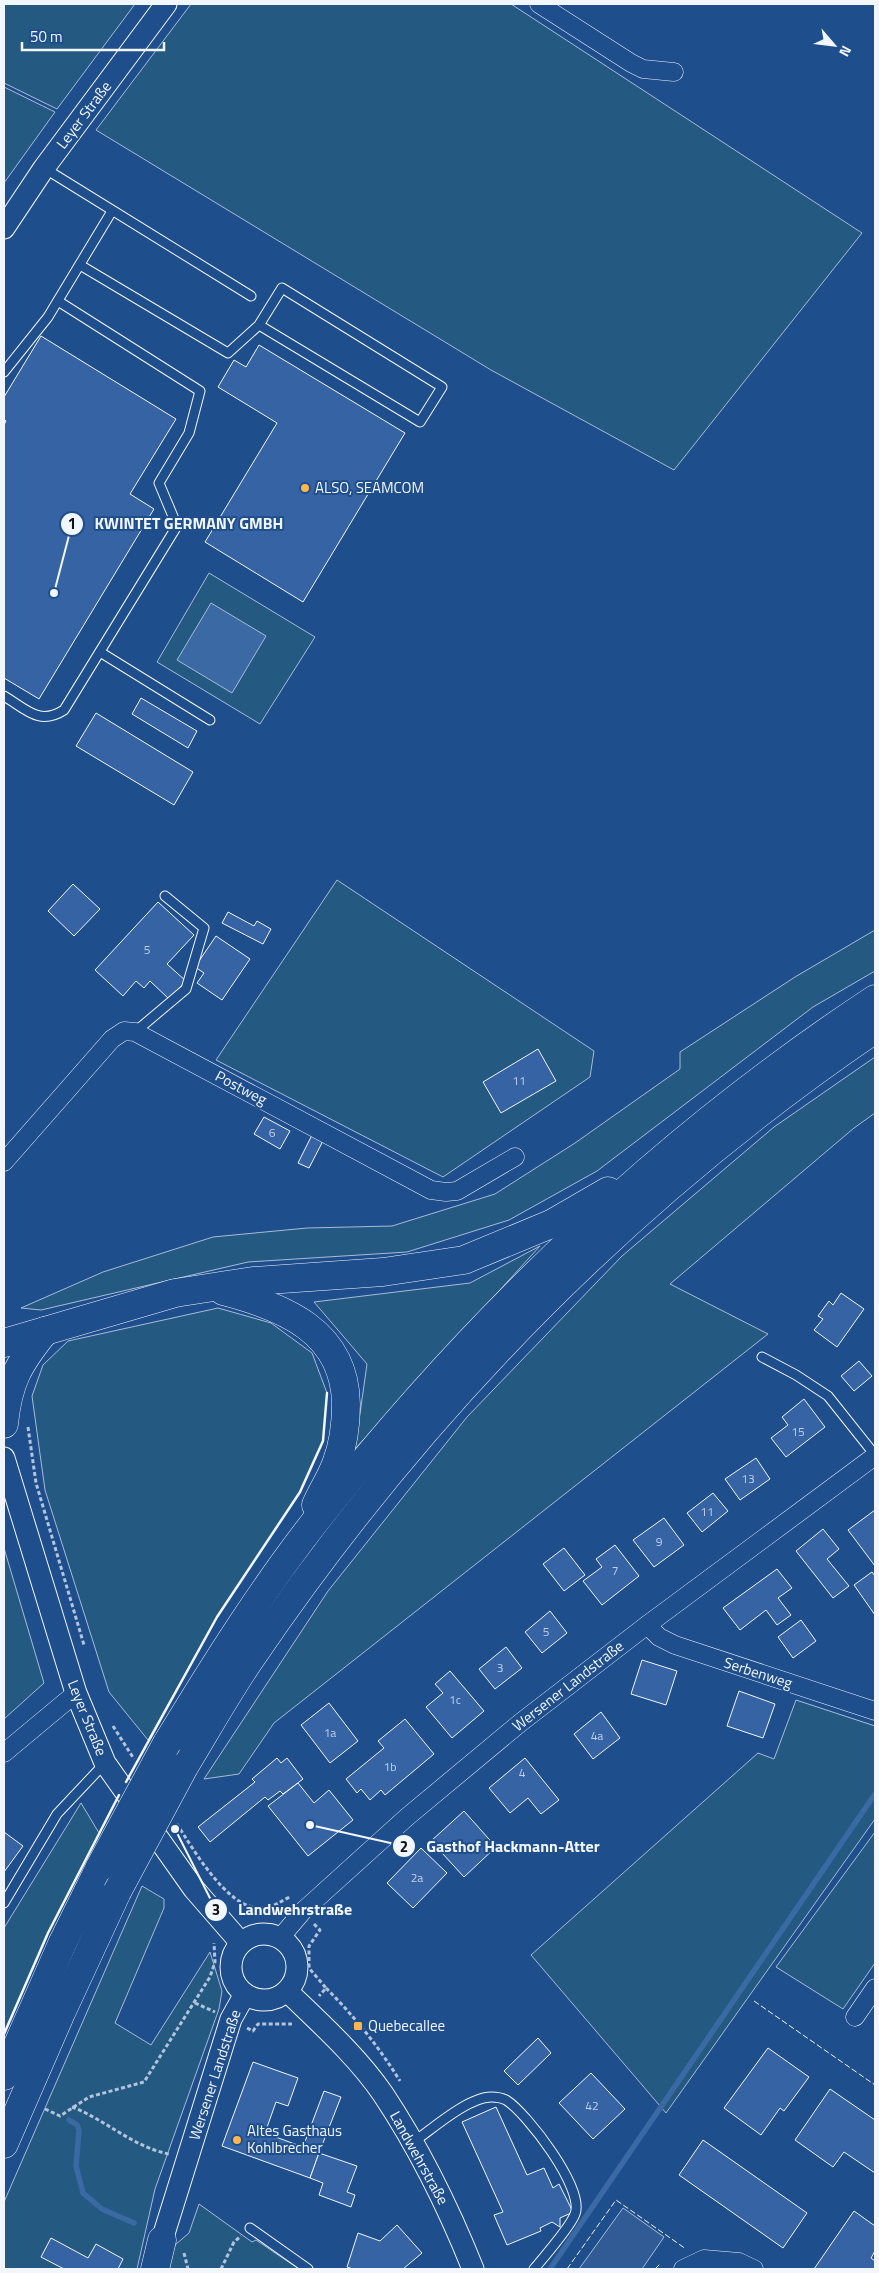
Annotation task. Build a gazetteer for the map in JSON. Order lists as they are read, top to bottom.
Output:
{
  "streets": {
    "street": [
      "Leyer Straße",
      "Postweg",
      "Serbenweg",
      "Wersener Landstraße",
      "Landwehrstraße"
    ]
  },
  "crossings": [
    ["Leyer Straße", "Wersener Landstraße"],
    ["Leyer Straße", "Landwehrstraße"],
    ["Serbenweg", "Wersener Landstraße"],
    ["Wersener Landstraße", "Landwehrstraße"]
  ],
  "places": {
    "other": [
      "ALSO, SEAMCOM",
      "KWINTET GERMANY GMBH",
      "Gasthof Hackmann-Atter",
      "Landwehrstraße",
      "Altes Gasthaus Kohlbrecher"
    ],
    "transit": ["Quebecallee"]
  },
  "house_numbers": [
    "5",
    "11",
    "6",
    "15",
    "13",
    "11",
    "9",
    "7",
    "5",
    "3",
    "1c",
    "1a",
    "4a",
    "1b",
    "4",
    "2a",
    "42"
  ],
  "scale_bar": "50 m",
  "north": "bottom right"
}
